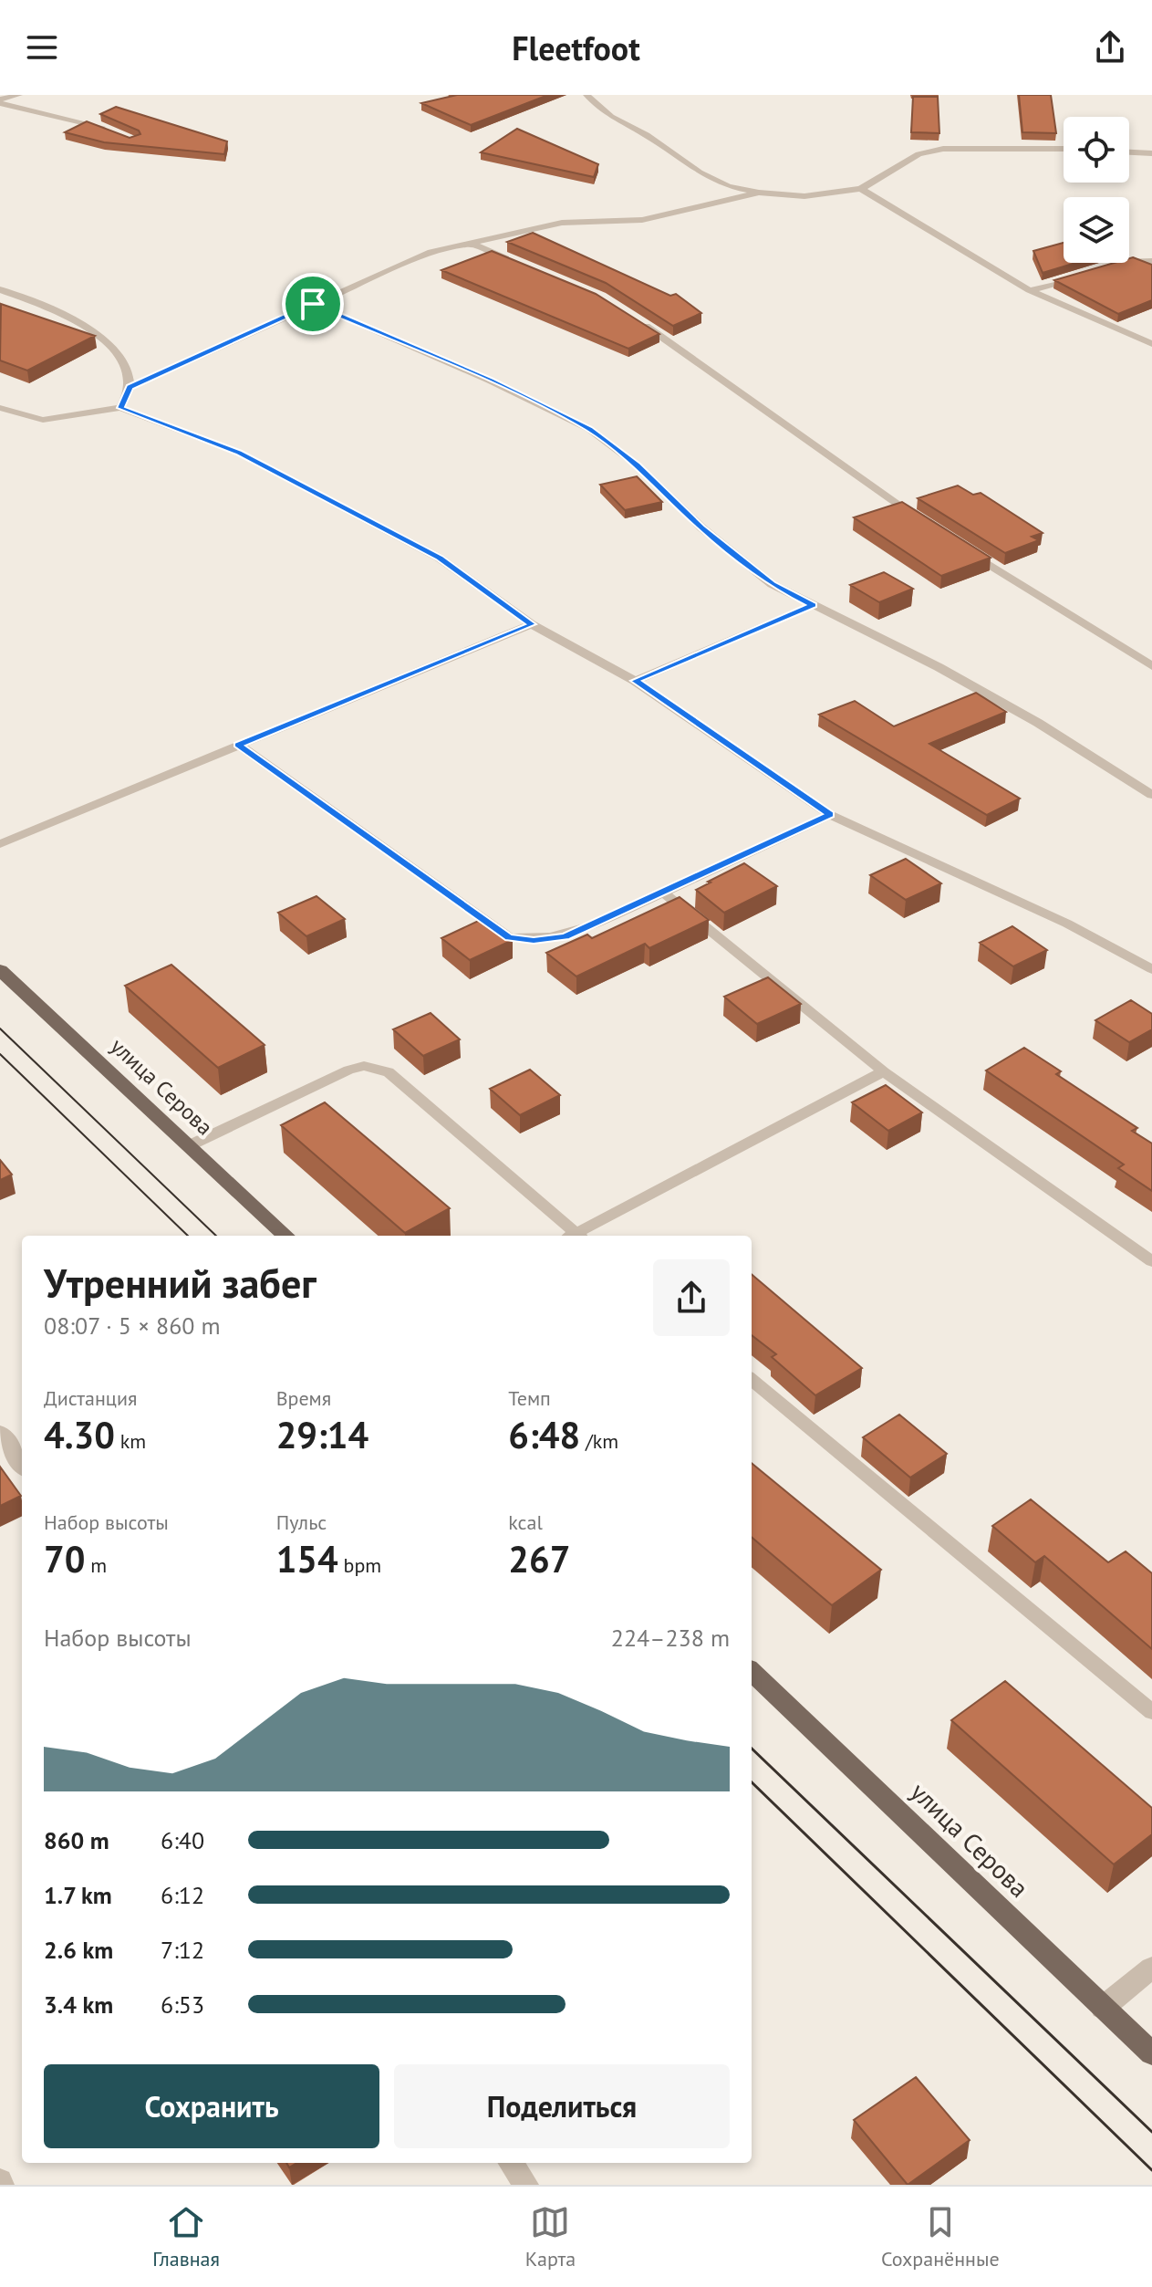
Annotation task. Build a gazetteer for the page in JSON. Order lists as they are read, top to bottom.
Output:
{
  "streets": {
    "main road": ["улица Серова"]
  },
  "page": {
    "header": "Fleetfoot",
    "heading": ["Утренний забег", "08:07 · 5 × 860 m"],
    "stats": [
      ["Дистанция", "4.30 km"],
      ["Время", "29:14"],
      ["Темп", "6:48 /km"],
      ["Набор высоты", "70 m"],
      ["Пульс", "154 bpm"],
      ["kcal", "267"]
    ],
    "chart": ["Набор высоты", "224–238 m"],
    "list": [
      {
        "name": "860 m",
        "note": "6:40"
      },
      {
        "name": "1.7 km",
        "note": "6:12"
      },
      {
        "name": "2.6 km",
        "note": "7:12"
      },
      {
        "name": "3.4 km",
        "note": "6:53"
      }
    ],
    "buttons": ["Сохранить", "Поделиться"],
    "tabs": ["Главная", "Карта", "Сохранённые"]
  }
}
